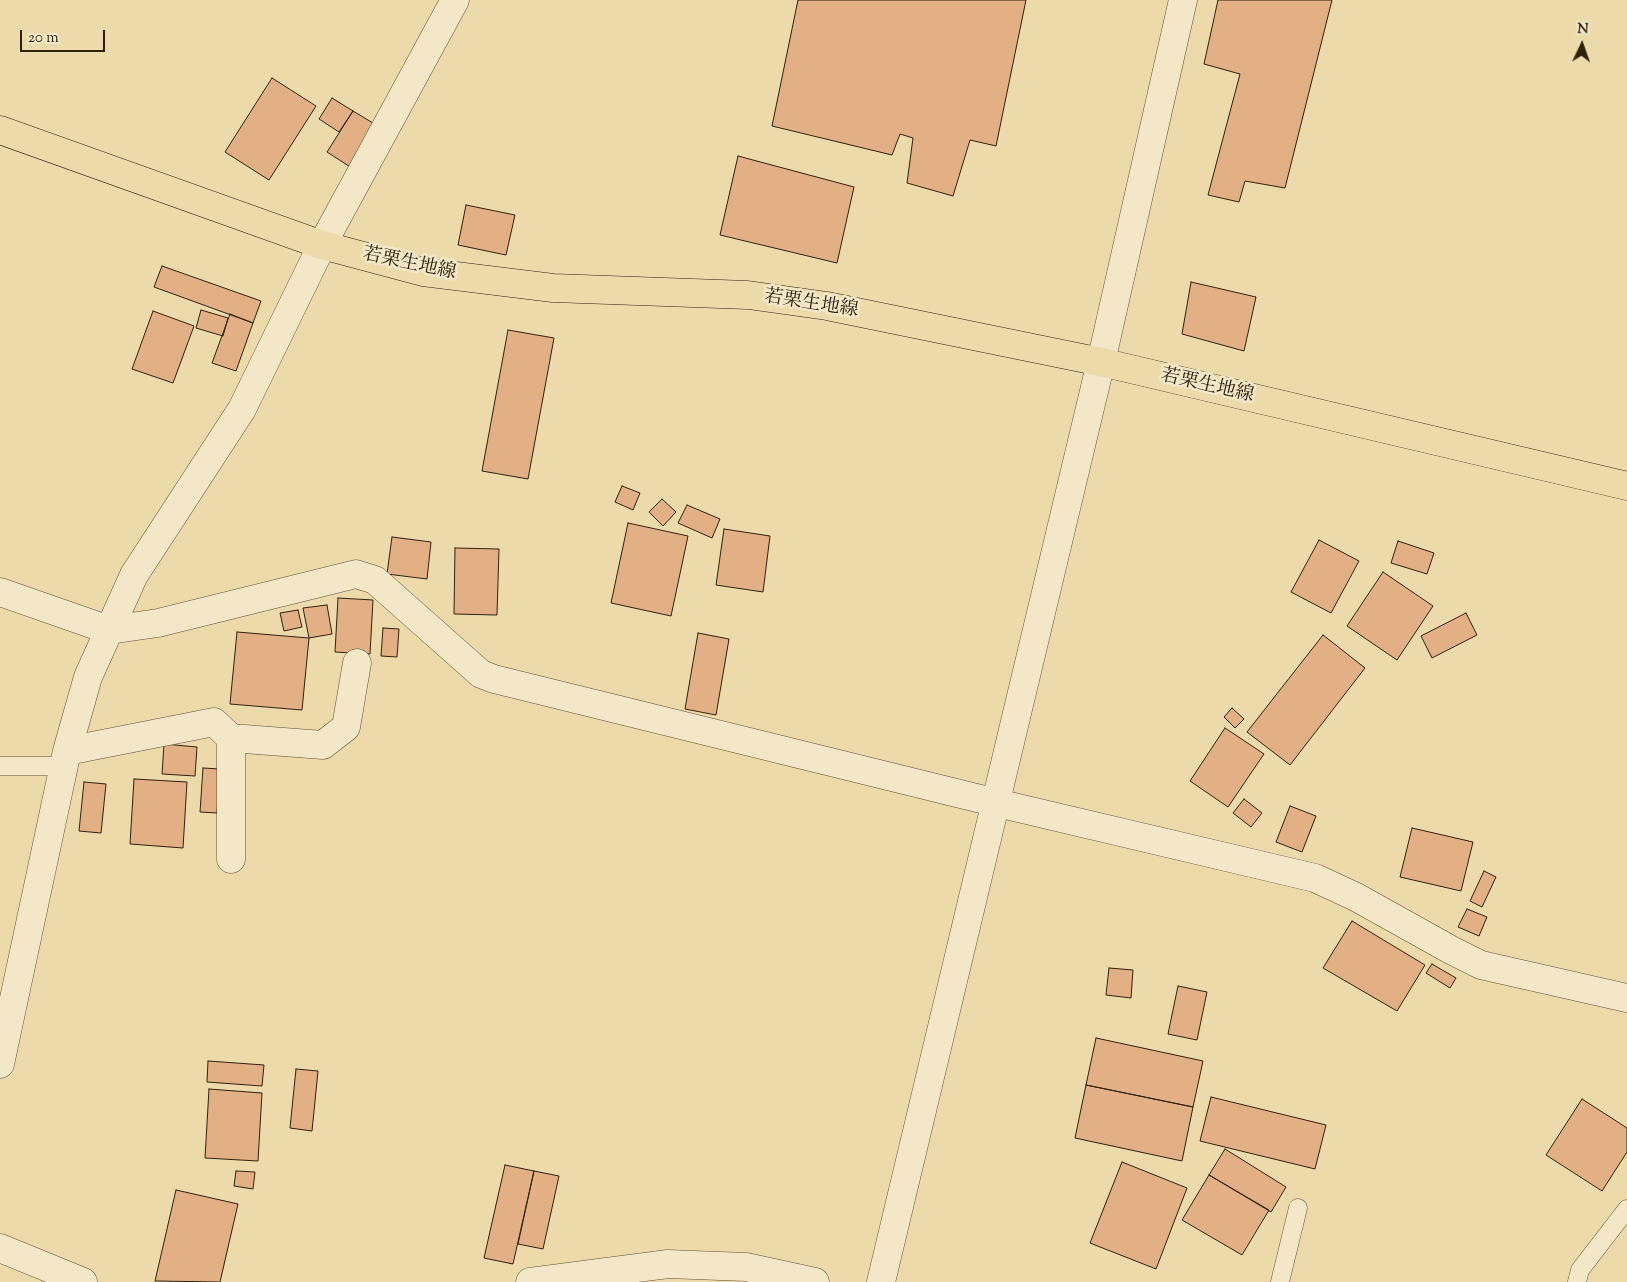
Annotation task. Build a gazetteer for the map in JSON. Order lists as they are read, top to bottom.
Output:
{
  "streets": {
    "main road": ["若栗生地線"]
  },
  "scale_bar": "20 m",
  "north": "top"
}
